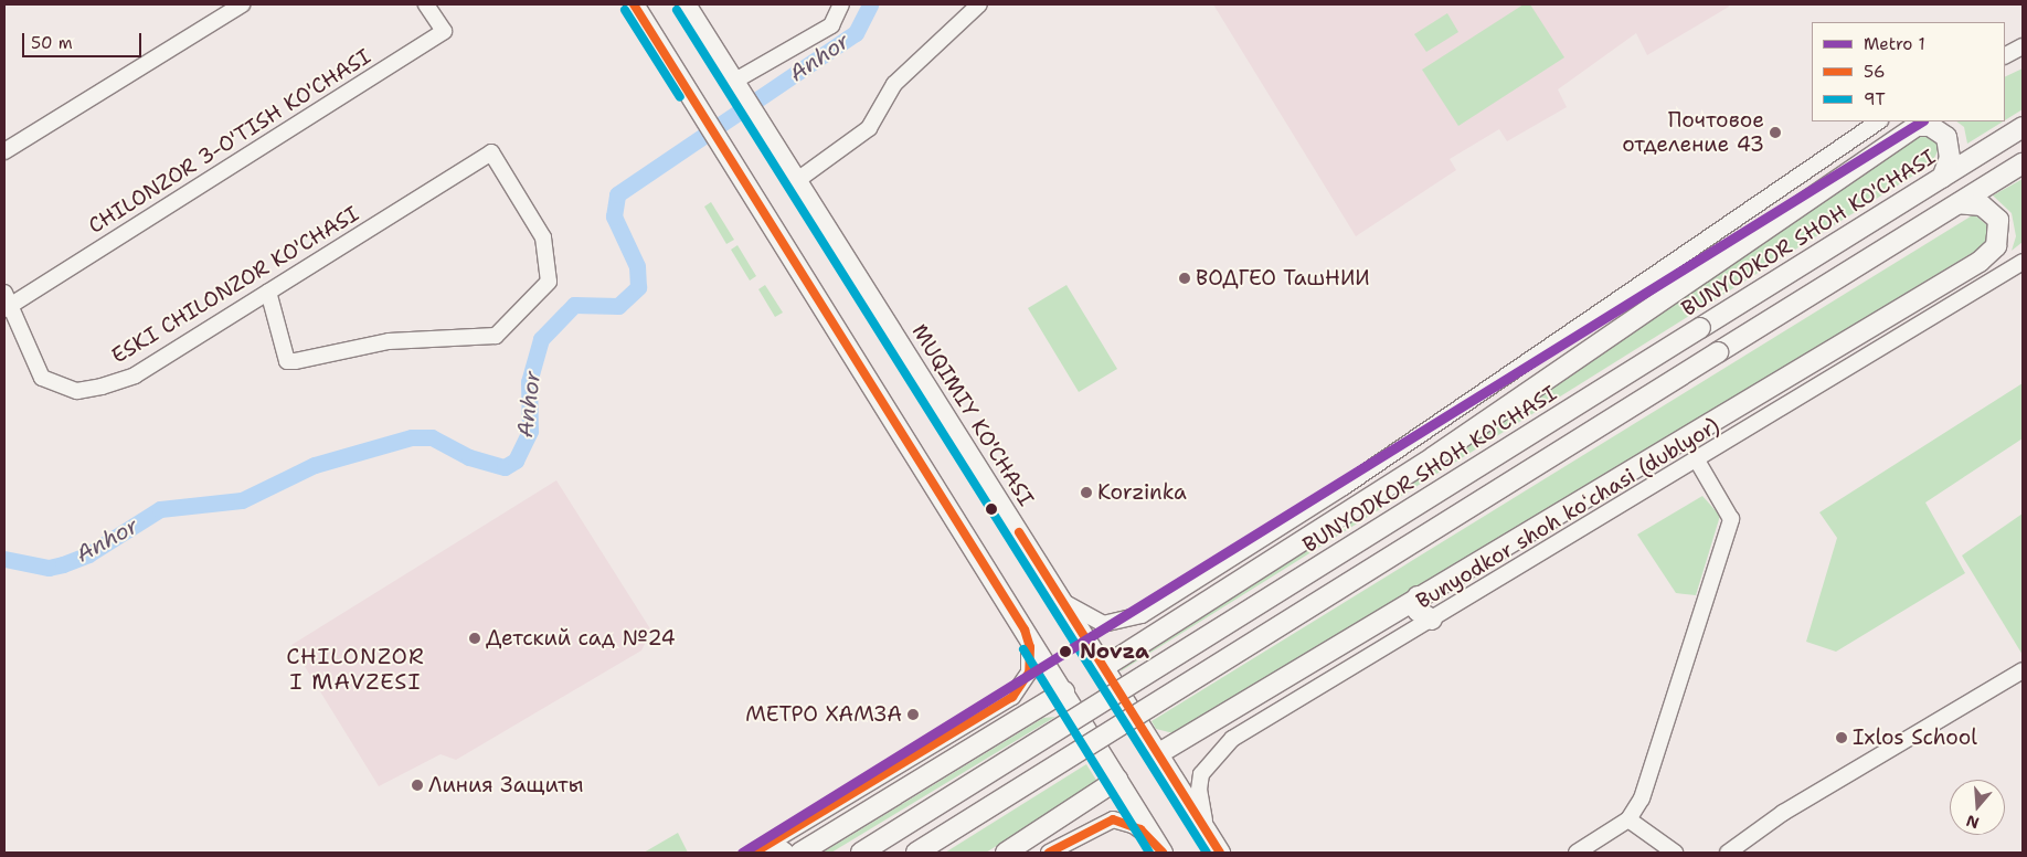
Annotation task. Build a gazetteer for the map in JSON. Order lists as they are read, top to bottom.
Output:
{
  "streets": {
    "main road": ["BUNYODKOR SHOH KO'CHASI", "MUQIMIY KO'CHASI"],
    "street": ["CHILONZOR 3-O'TISH KO'CHASI", "ESKI CHILONZOR KO'CHASI", "Bunyodkor shoh koʻchasi (dublyor)"]
  },
  "crossings": [
    ["CHILONZOR 3-O'TISH KO'CHASI", "ESKI CHILONZOR KO'CHASI"],
    ["MUQIMIY KO'CHASI", "Bunyodkor shoh koʻchasi (dublyor)"]
  ],
  "districts": ["CHILONZOR I MAVZESI"],
  "water": ["Anhor"],
  "places": [
    "Почтовое отделение 43",
    "ВОДГЕО ТашНИИ",
    "Korzinka",
    "Детский сад №24",
    "Novza",
    "МЕТРО ХАМЗА",
    "Ixlos School",
    "Линия Защиты"
  ],
  "lines": ["transit line 56", "transit line 9Т", "metro line 1"],
  "legend": ["Metro 1", "56", "9Т"],
  "scale_bar": "50 m",
  "north": "bottom"
}
